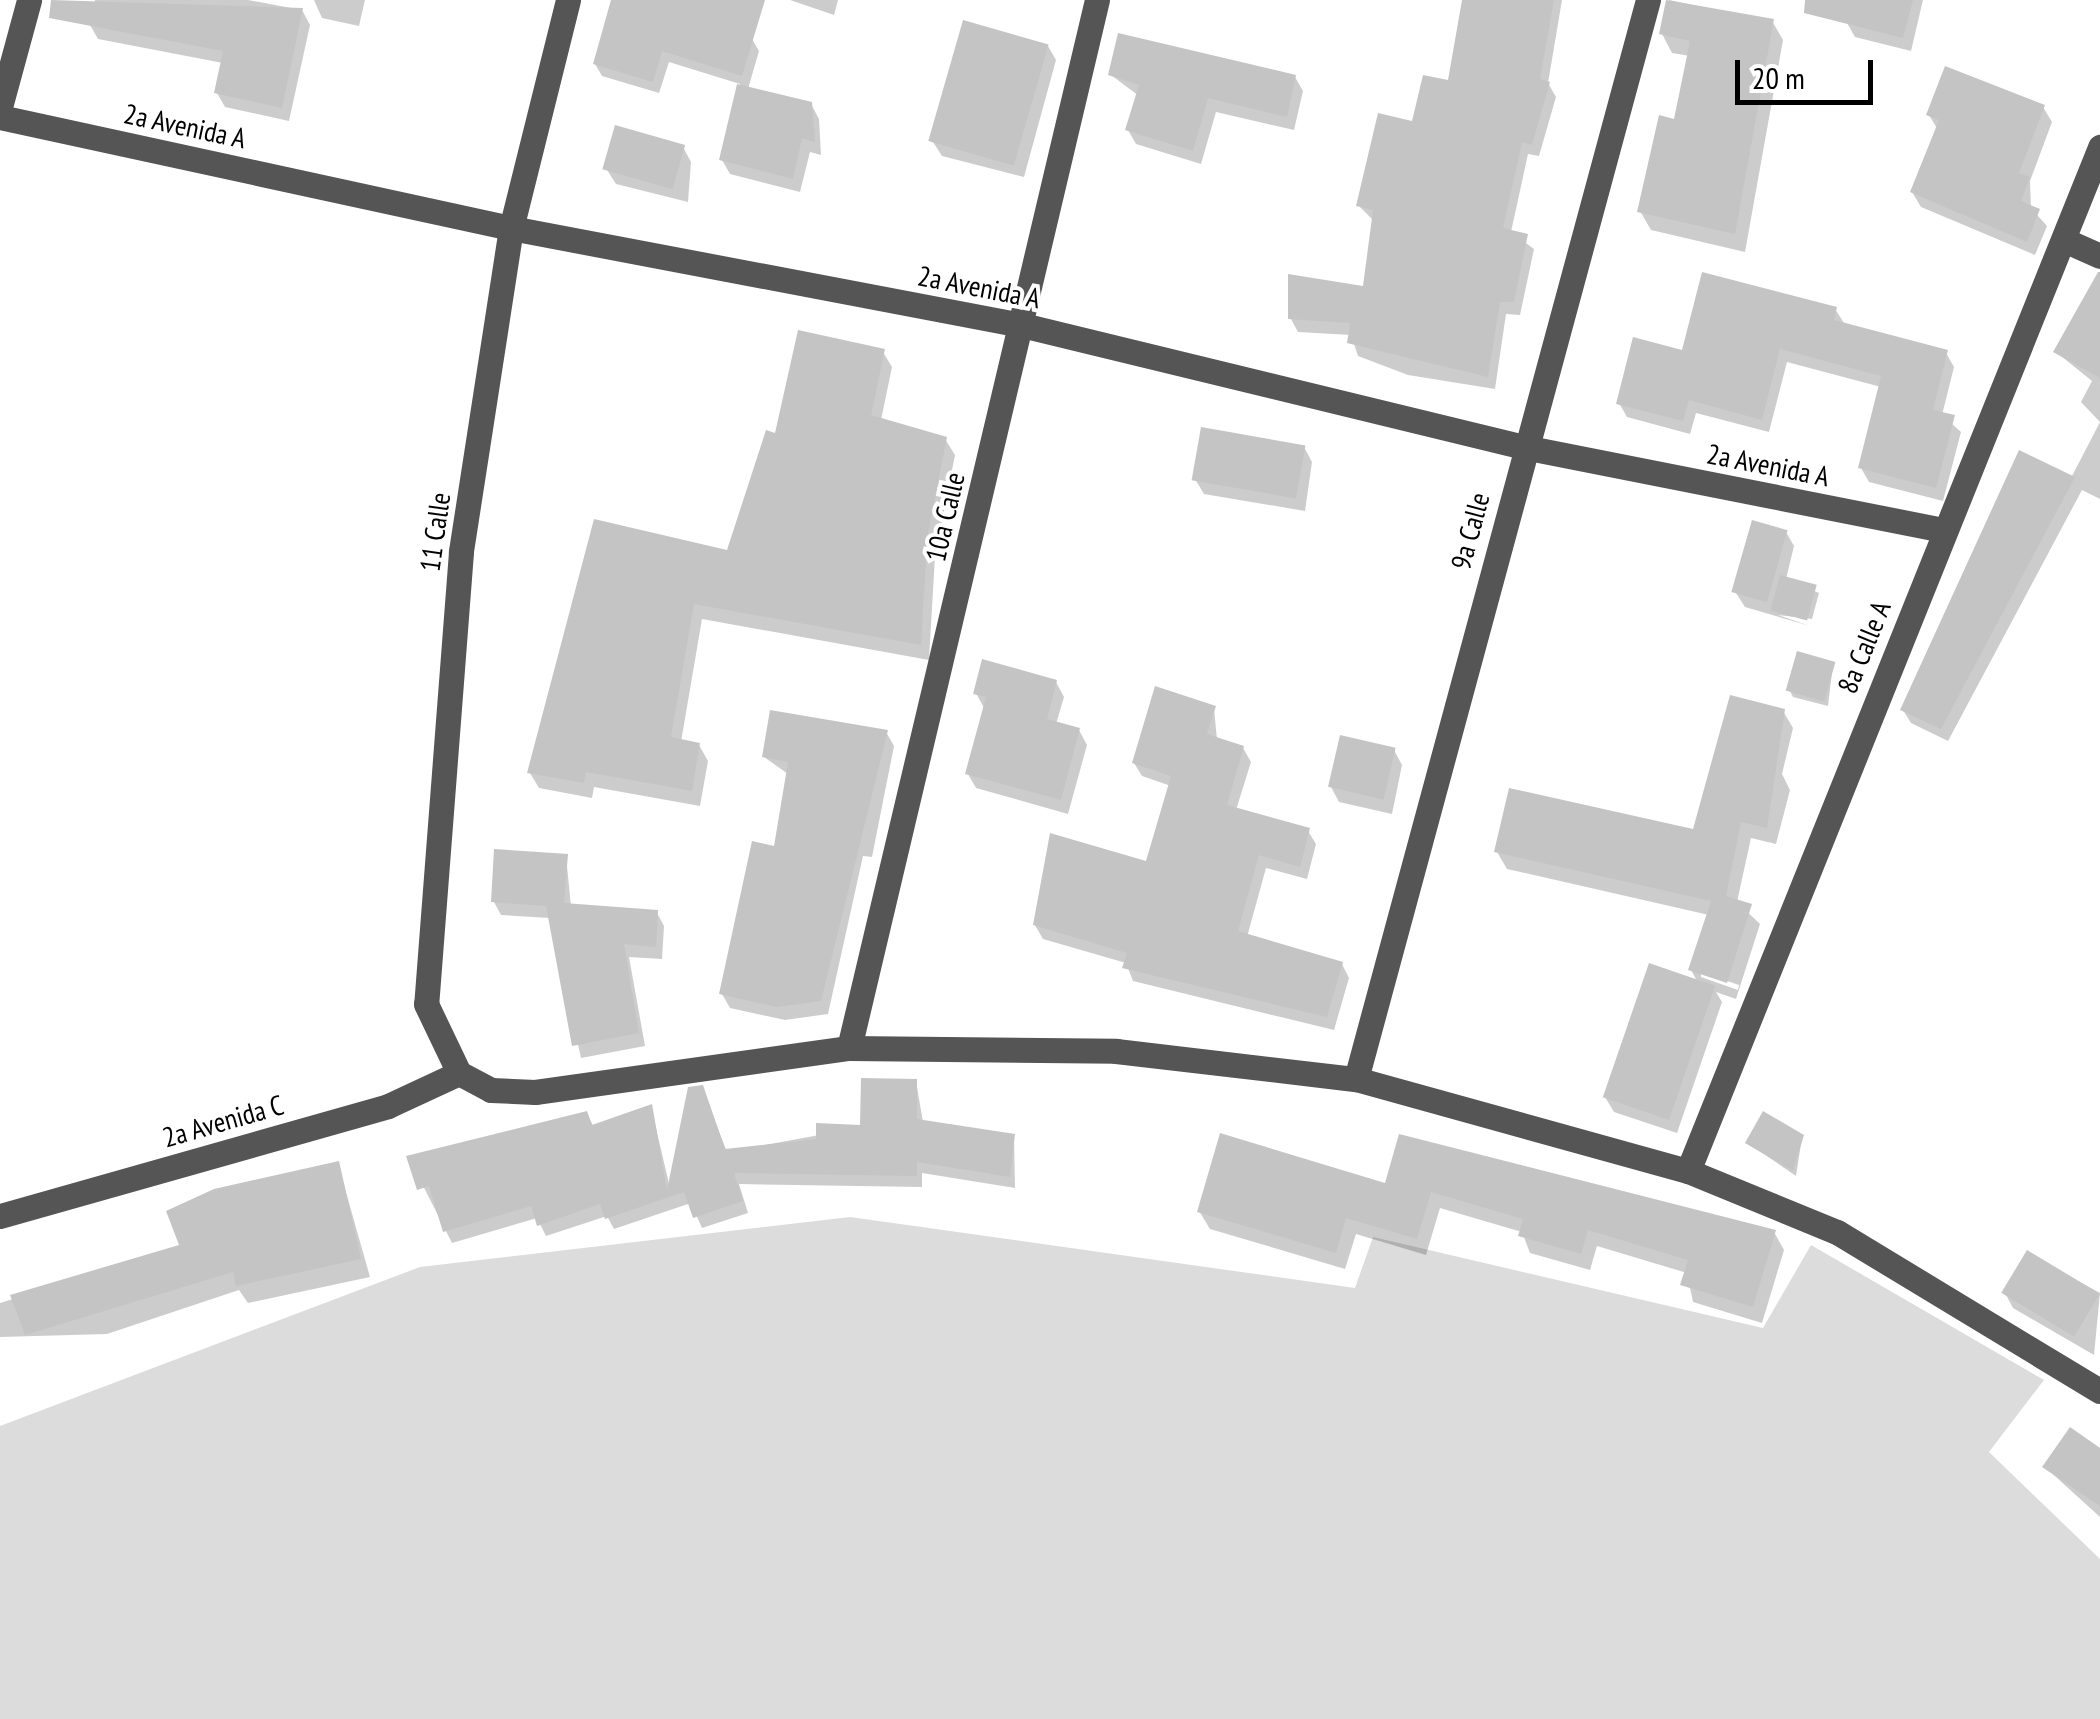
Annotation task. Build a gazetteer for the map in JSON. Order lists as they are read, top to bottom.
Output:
{
  "streets": {
    "street": [
      "2a Avenida A",
      "10a Calle",
      "9a Calle",
      "11 Calle",
      "8a Calle A",
      "2a Avenida C"
    ]
  },
  "crossings": [
    ["2a Avenida A", "10a Calle"],
    ["2a Avenida A", "9a Calle"],
    ["2a Avenida A", "11 Calle"],
    ["2a Avenida A", "8a Calle A"],
    ["11 Calle", "2a Avenida C"]
  ],
  "scale_bar": "20 m"
}
